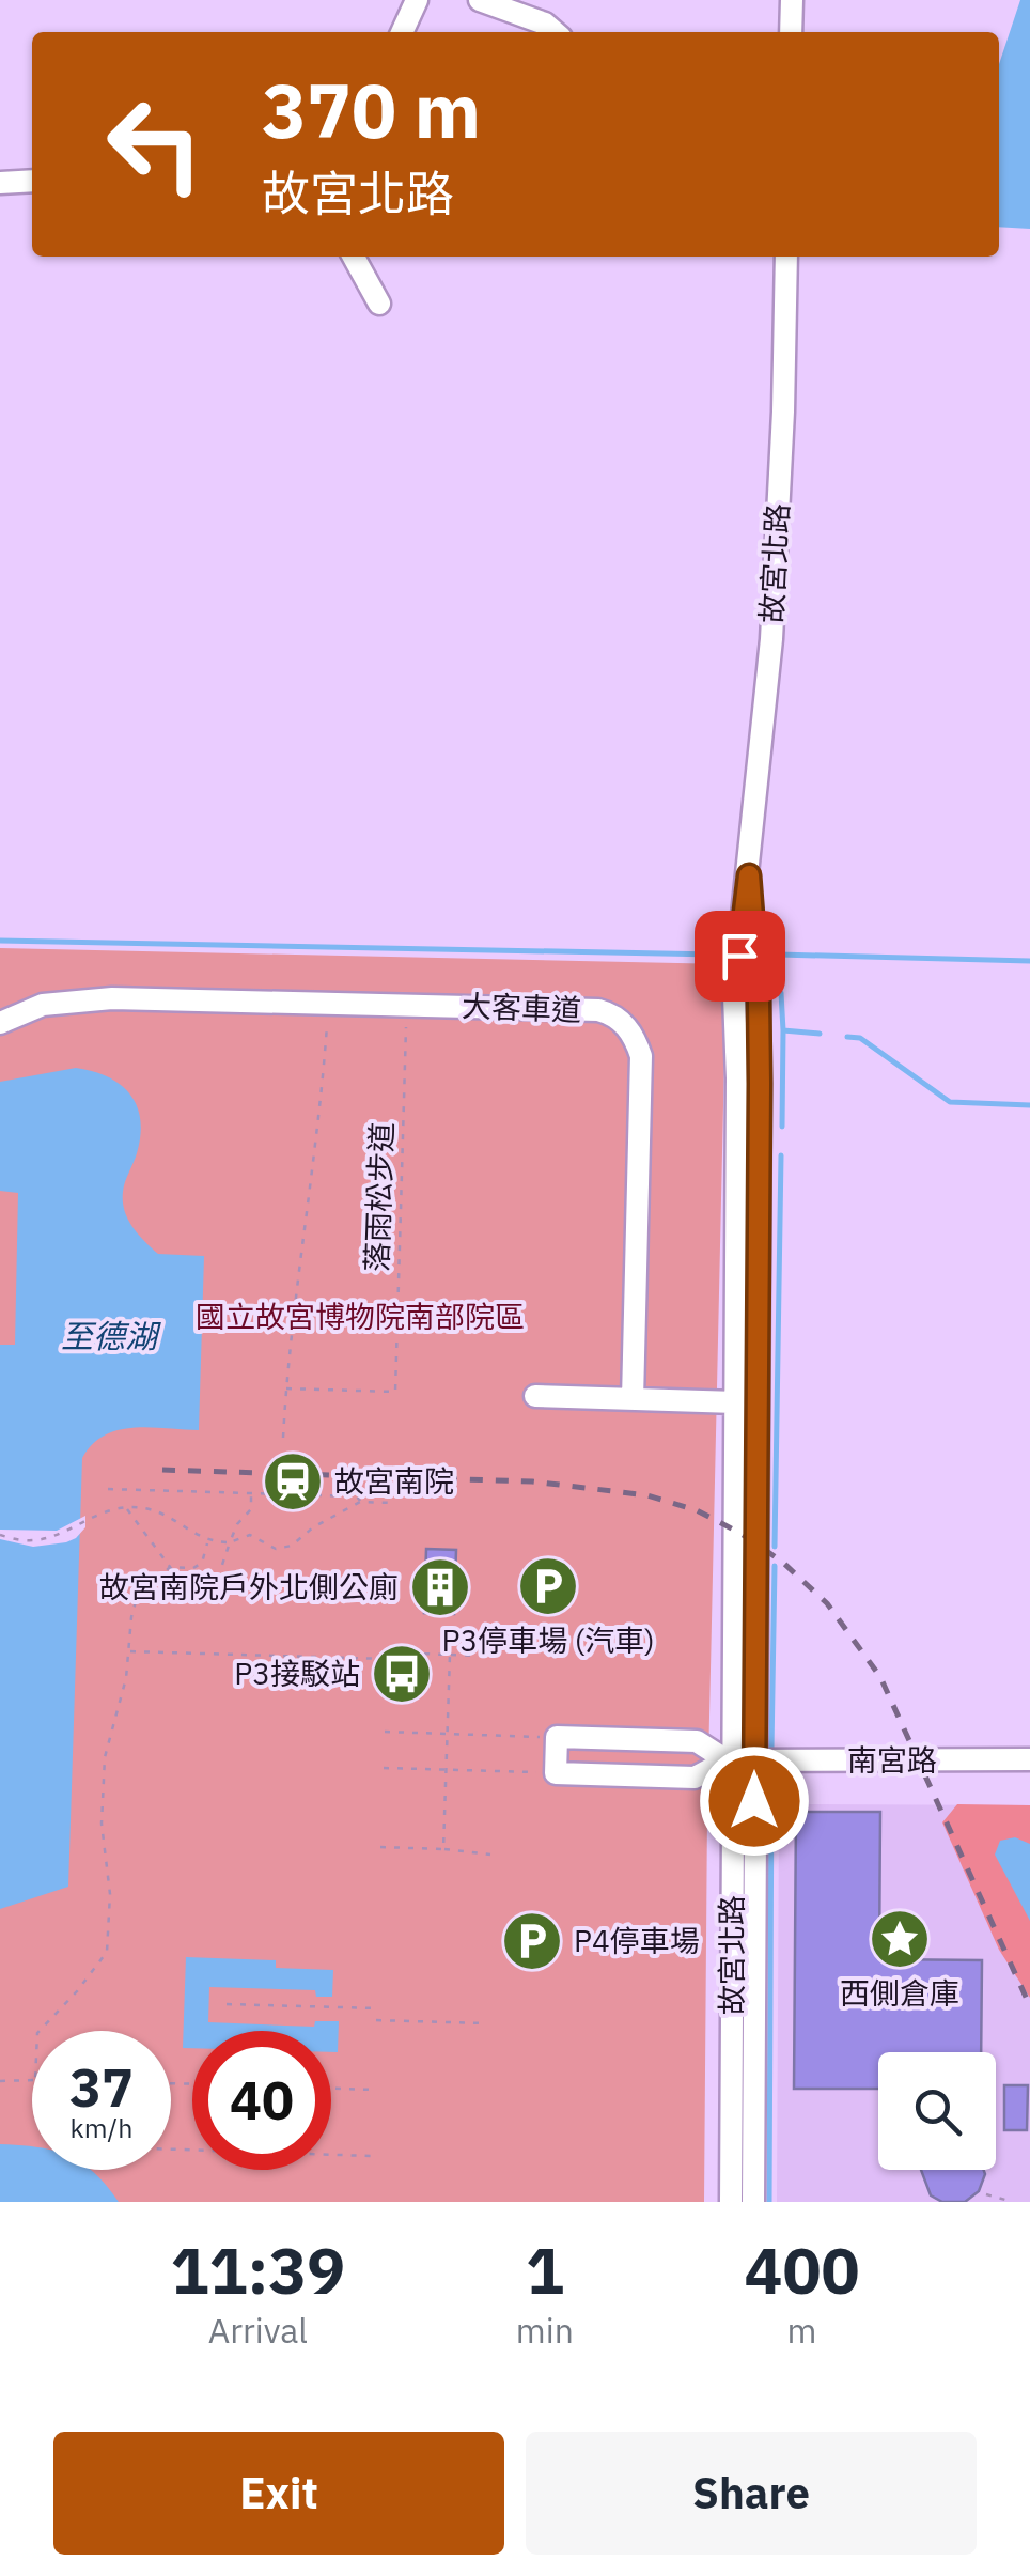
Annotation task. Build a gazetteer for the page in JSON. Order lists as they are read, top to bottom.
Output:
{
  "streets": {
    "street": ["故宮北路", "大客車道", "南宮路"],
    "path": ["落雨松步道"]
  },
  "crossings": [
    ["故宮北路", "南宮路"],
    ["大客車道", "落雨松步道"]
  ],
  "water": ["至德湖"],
  "parks": ["國立故宮博物院南部院區"],
  "places": {
    "station": ["故宮南院"],
    "parking": ["P3停車場 (汽車)", "P4停車場"],
    "building": ["故宮南院戶外北側公廁"],
    "bus stop": ["P3接駁站"],
    "place": ["西側倉庫"]
  },
  "page": {
    "turn": ["370 m", "故宮北路"],
    "speed": "37 km/h",
    "limit": "40",
    "eta": [
      "11:39",
      "Arrival",
      "1",
      "min",
      "400",
      "m"
    ],
    "buttons": ["Exit", "Share"]
  }
}
